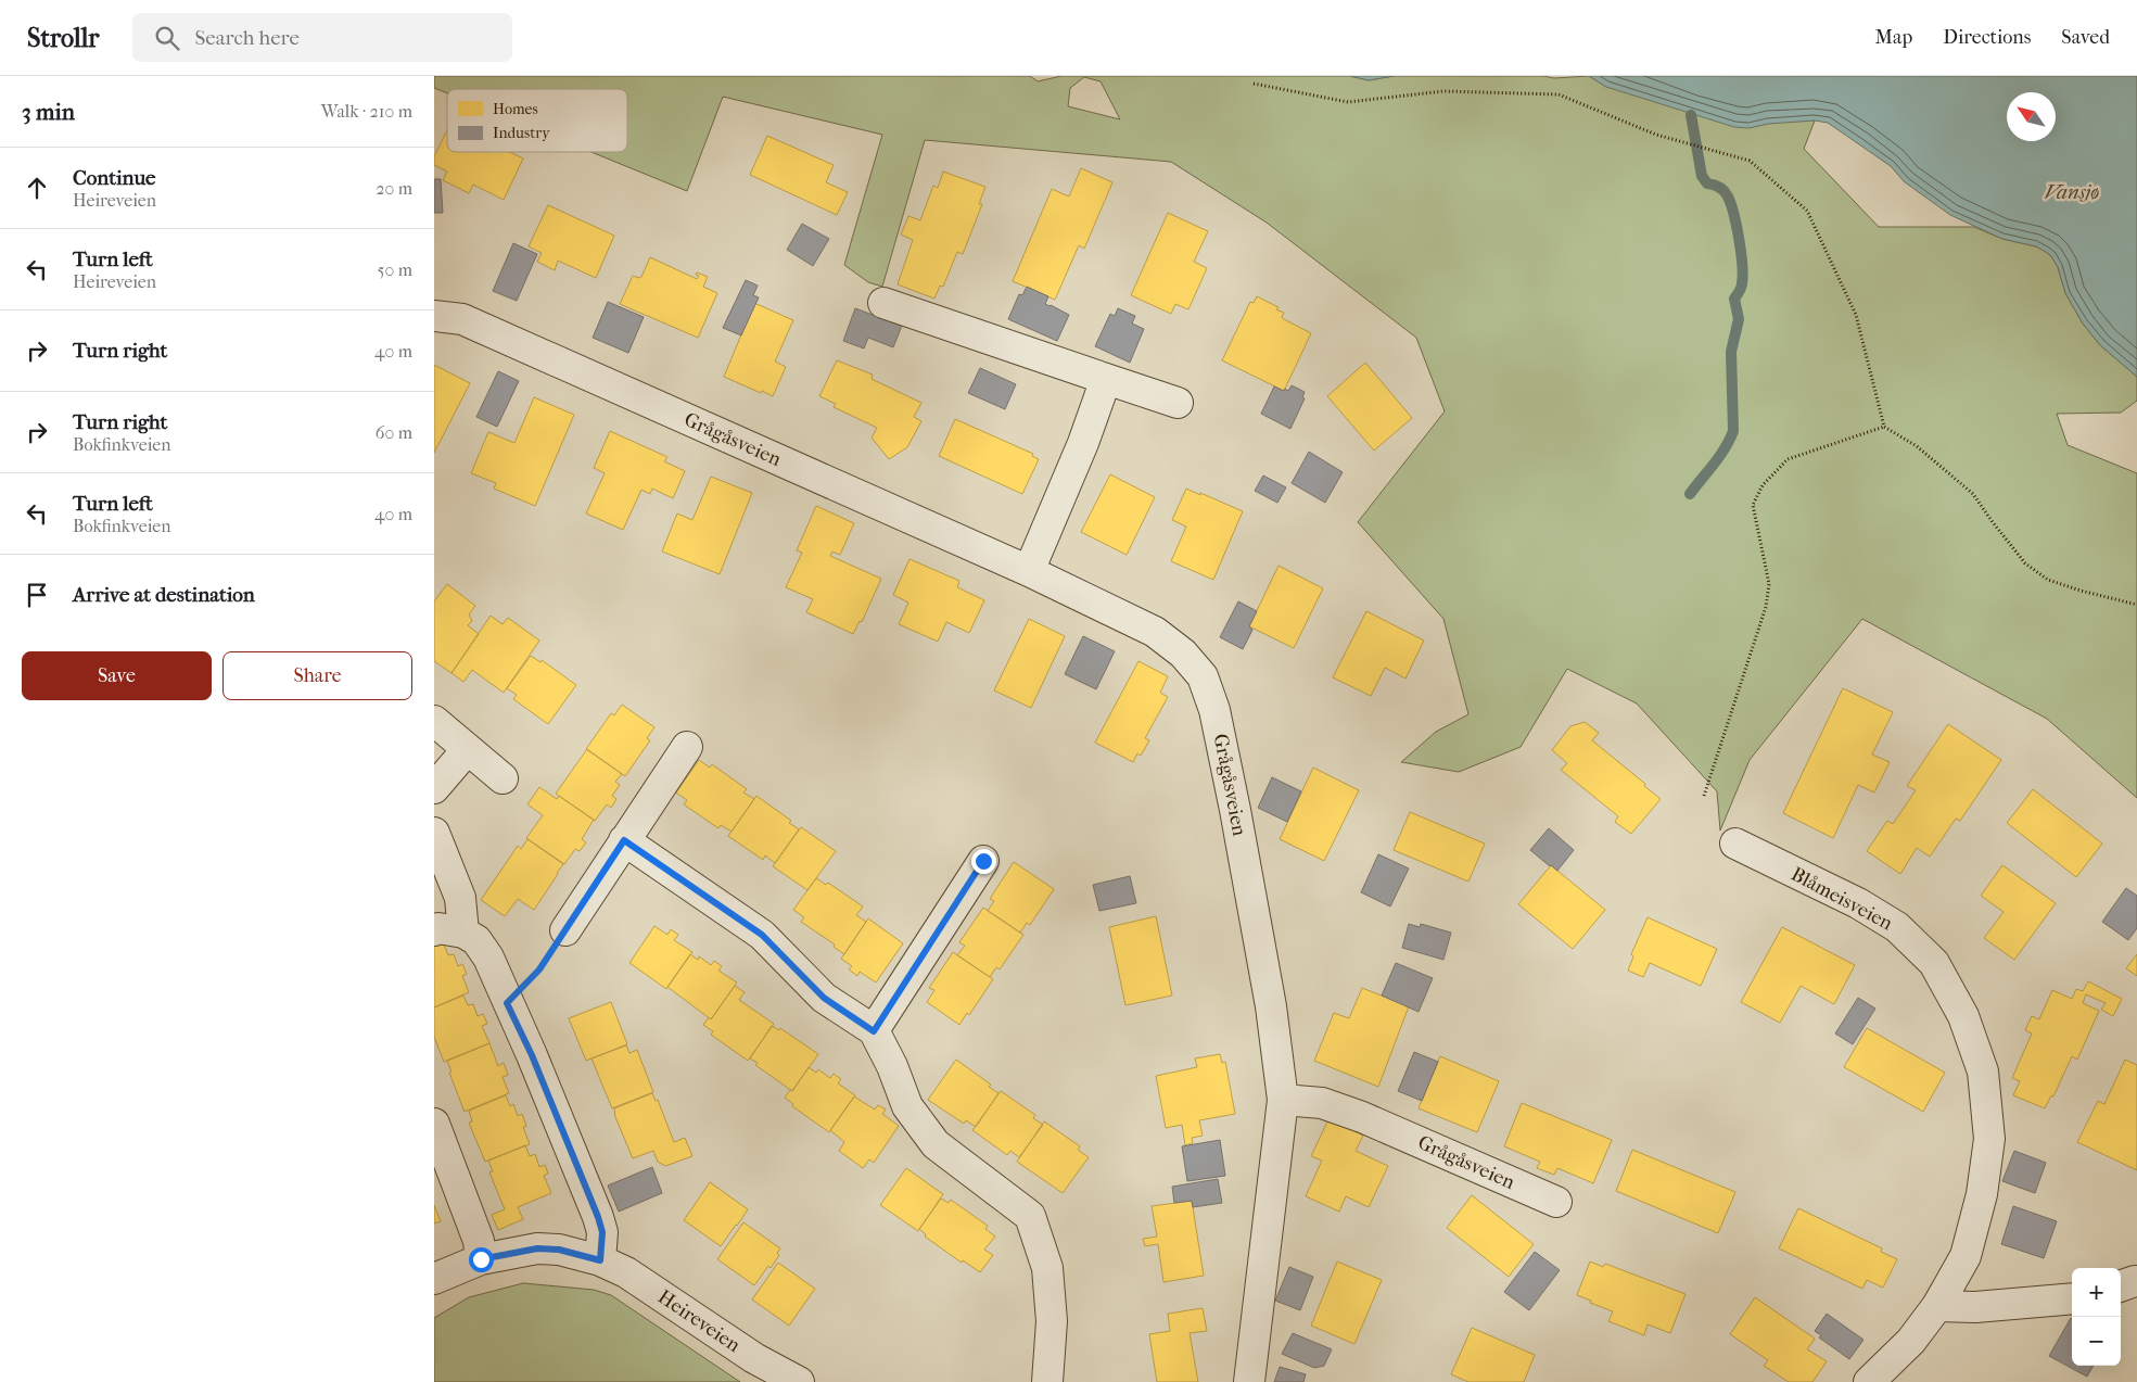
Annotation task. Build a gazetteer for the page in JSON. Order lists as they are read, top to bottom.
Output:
{
  "streets": {
    "street": ["Grågåsveien", "Blåmeisveien", "Heireveien"]
  },
  "water": ["Vansjø"],
  "legend": ["Homes", "Industry"],
  "north": "top left",
  "page": {
    "header": "Strollr",
    "search": "Search here",
    "nav": ["Map", "Directions", "Saved"],
    "heading": ["3 min", "Walk · 210 m"],
    "list": [
      ["Continue", "Heireveien", "20 m"],
      ["Turn left", "Heireveien", "50 m"],
      ["Turn right", "40 m"],
      ["Turn right", "Bokfinkveien", "60 m"],
      ["Turn left", "Bokfinkveien", "40 m"],
      "Arrive at destination"
    ],
    "buttons": ["Save", "Share"],
    "map_buttons": ["+", "−"]
  }
}
